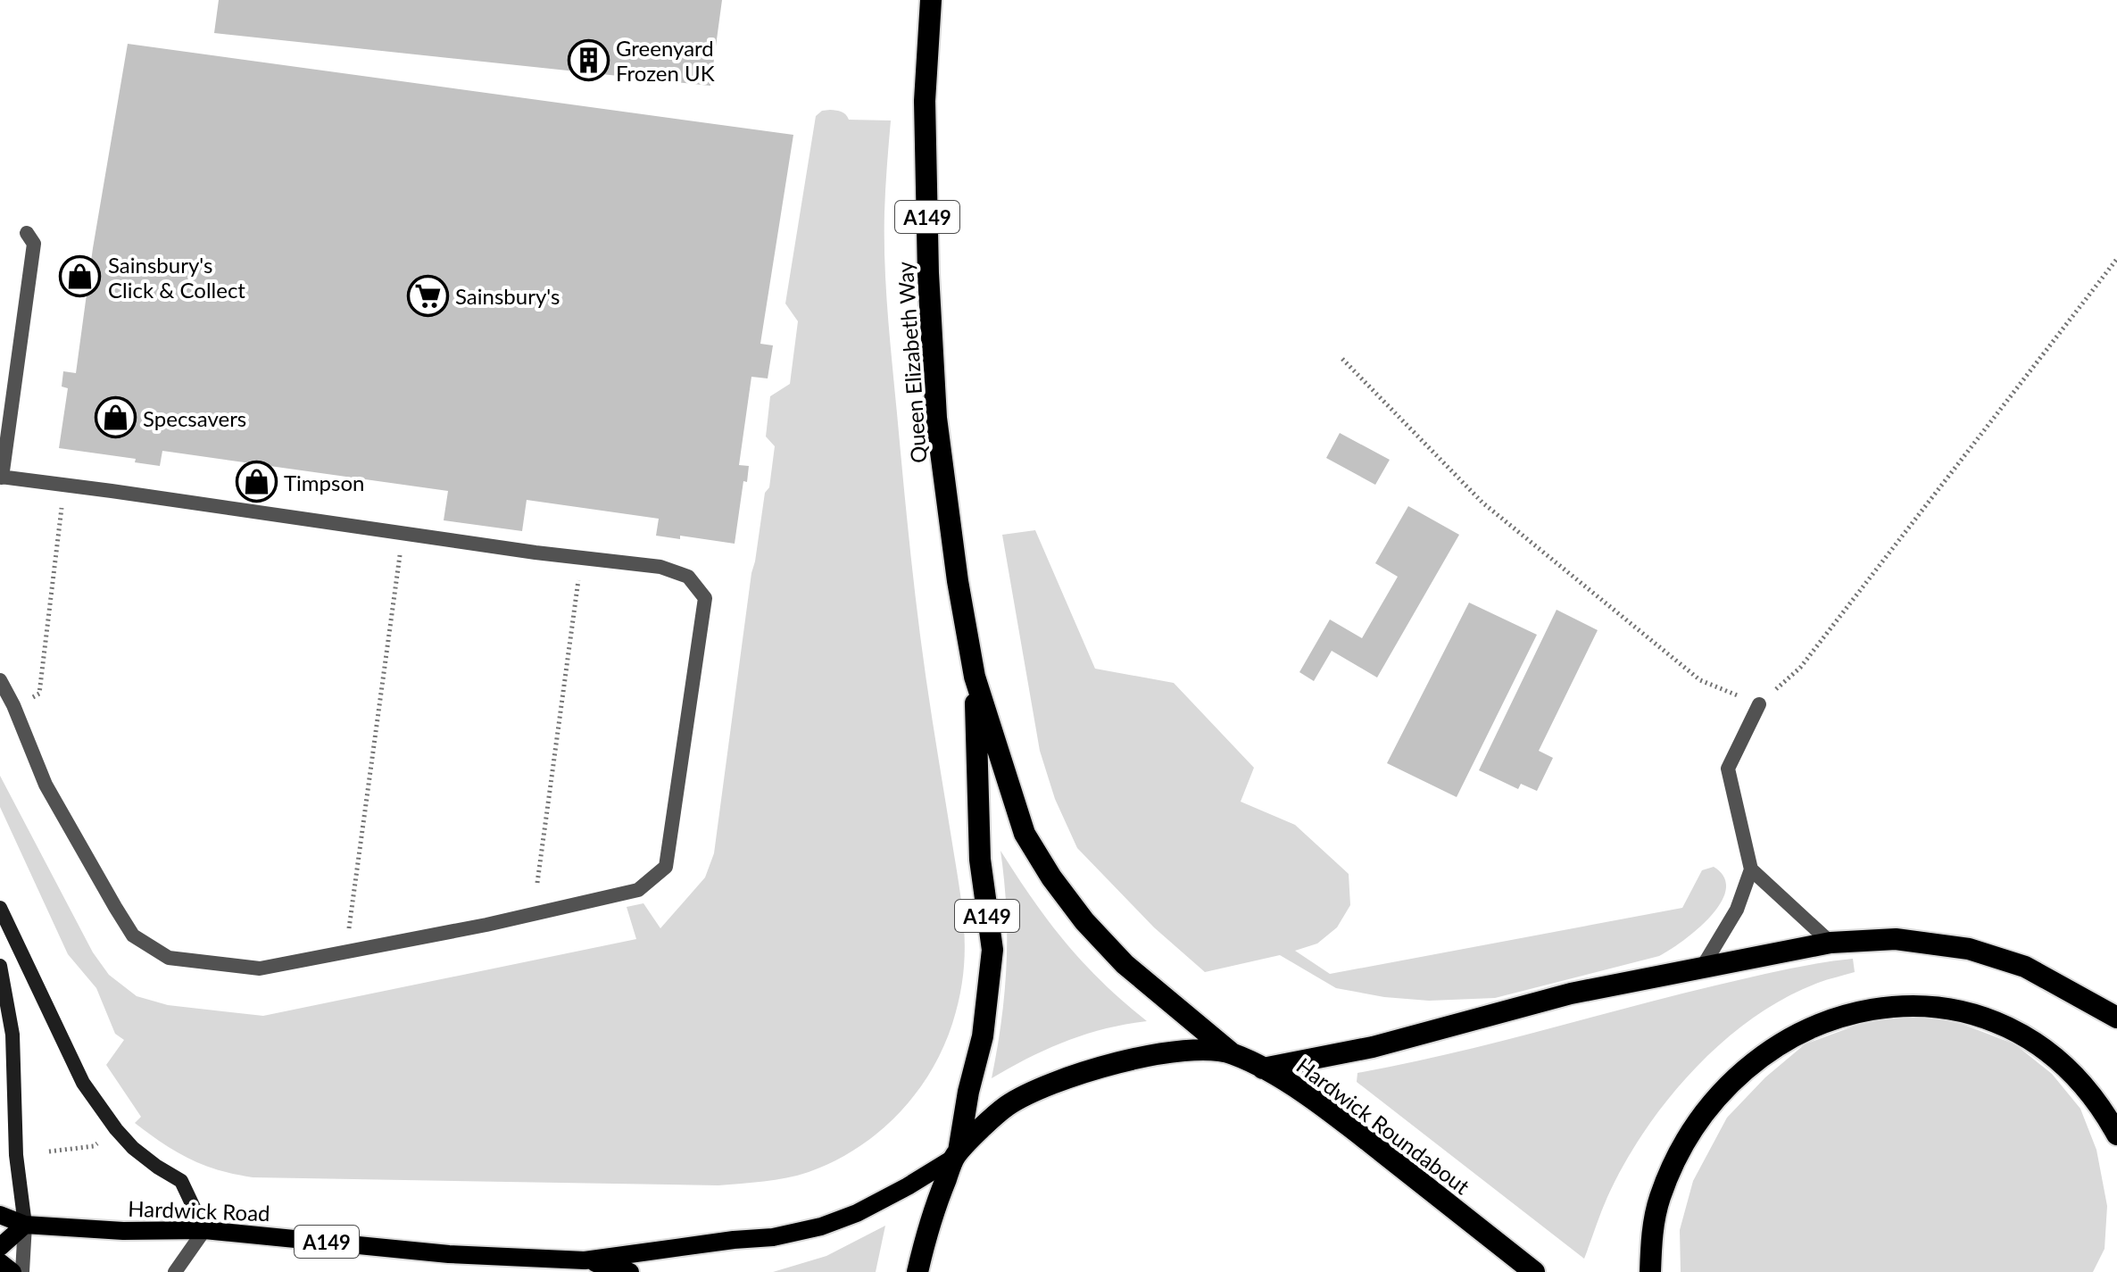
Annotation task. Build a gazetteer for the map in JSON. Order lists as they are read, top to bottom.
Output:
{
  "streets": {
    "highway": ["A149", "Queen Elizabeth Way", "Hardwick Roundabout"],
    "main road": ["Hardwick Road"]
  },
  "crossings": [
    ["Queen Elizabeth Way", "Hardwick Roundabout"],
    ["Queen Elizabeth Way", "Hardwick Road"],
    ["Hardwick Roundabout", "Hardwick Road"]
  ],
  "places": {
    "building": ["Greenyard Frozen UK"],
    "shop": ["Sainsbury's Click & Collect", "Specsavers", "Timpson"],
    "supermarket": ["Sainsbury's"]
  }
}
